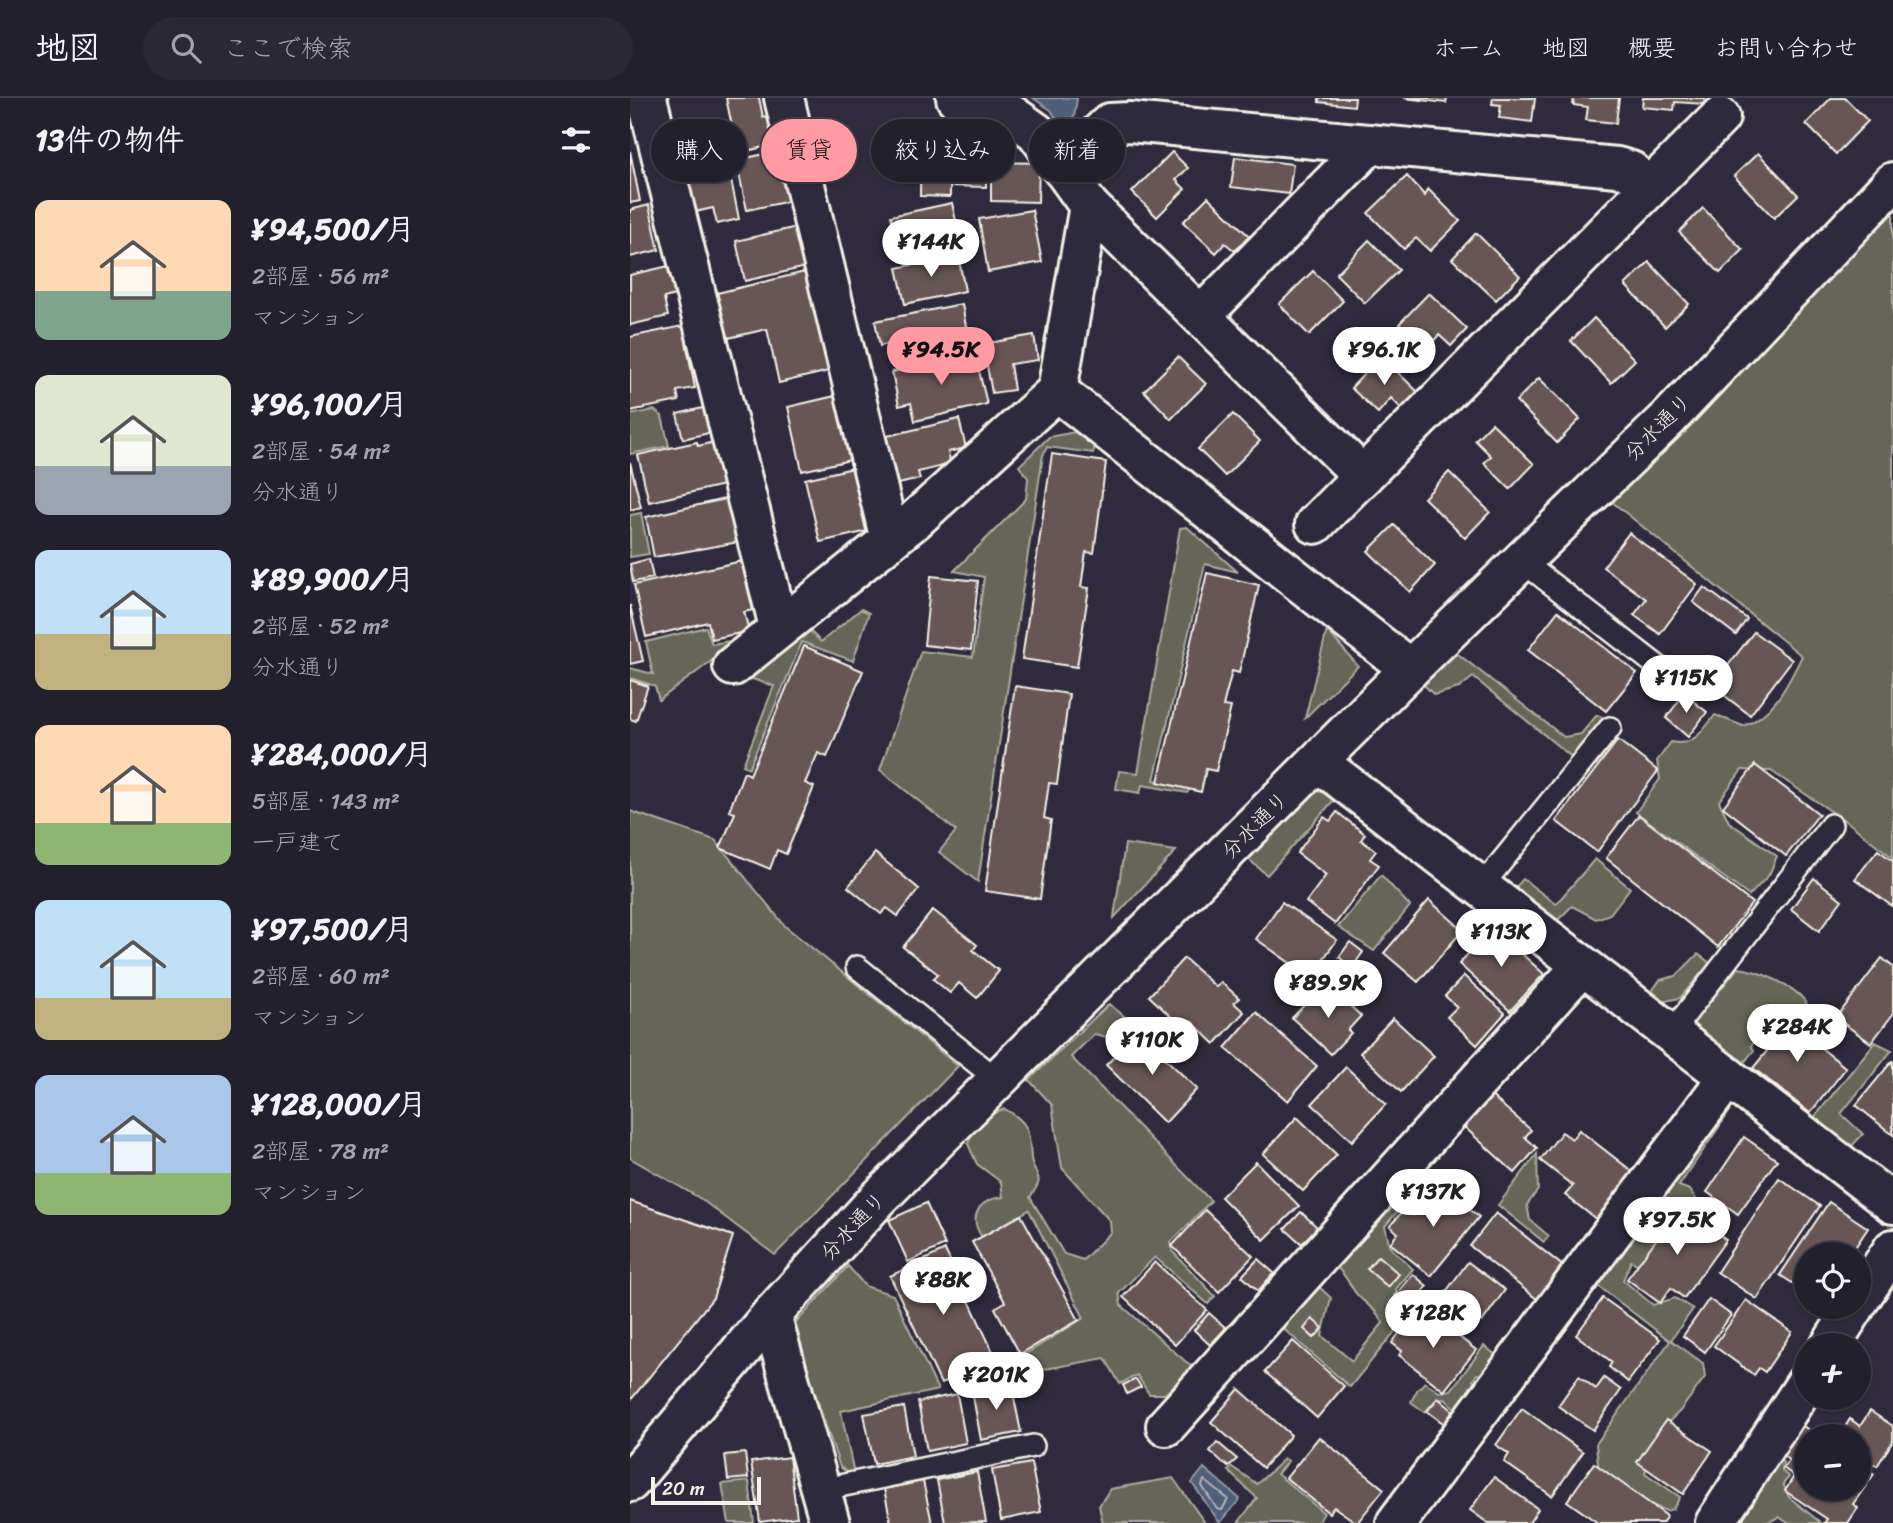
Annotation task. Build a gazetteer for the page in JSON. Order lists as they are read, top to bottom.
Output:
{
  "streets": {
    "street": ["分水通り"]
  },
  "scale_bar": "20 m",
  "page": {
    "header": "地図",
    "search": "ここで検索",
    "nav": [
      "ホーム",
      "地図",
      "概要",
      "お問い合わせ"
    ],
    "heading": "13件の物件",
    "chip": [
      "購入",
      "賃貸",
      "絞り込み",
      "新着"
    ],
    "list": [
      {
        "name": "¥94,500/月",
        "note": "2部屋 · 56 m² · マンション"
      },
      {
        "name": "¥96,100/月",
        "note": "2部屋 · 54 m² · 分水通り"
      },
      {
        "name": "¥89,900/月",
        "note": "2部屋 · 52 m² · 分水通り"
      },
      {
        "name": "¥284,000/月",
        "note": "5部屋 · 143 m² · 一戸建て"
      },
      {
        "name": "¥97,500/月",
        "note": "2部屋 · 60 m² · マンション"
      },
      {
        "name": "¥128,000/月",
        "note": "2部屋 · 78 m² · マンション"
      }
    ],
    "price": [
      "¥144K",
      "¥94.5K",
      "¥96.1K",
      "¥115K",
      "¥113K",
      "¥89.9K",
      "¥284K",
      "¥110K",
      "¥137K",
      "¥97.5K",
      "¥88K",
      "¥128K",
      "¥201K"
    ],
    "map_buttons": ["+", "−"],
    "scale": "20 m"
  }
}
